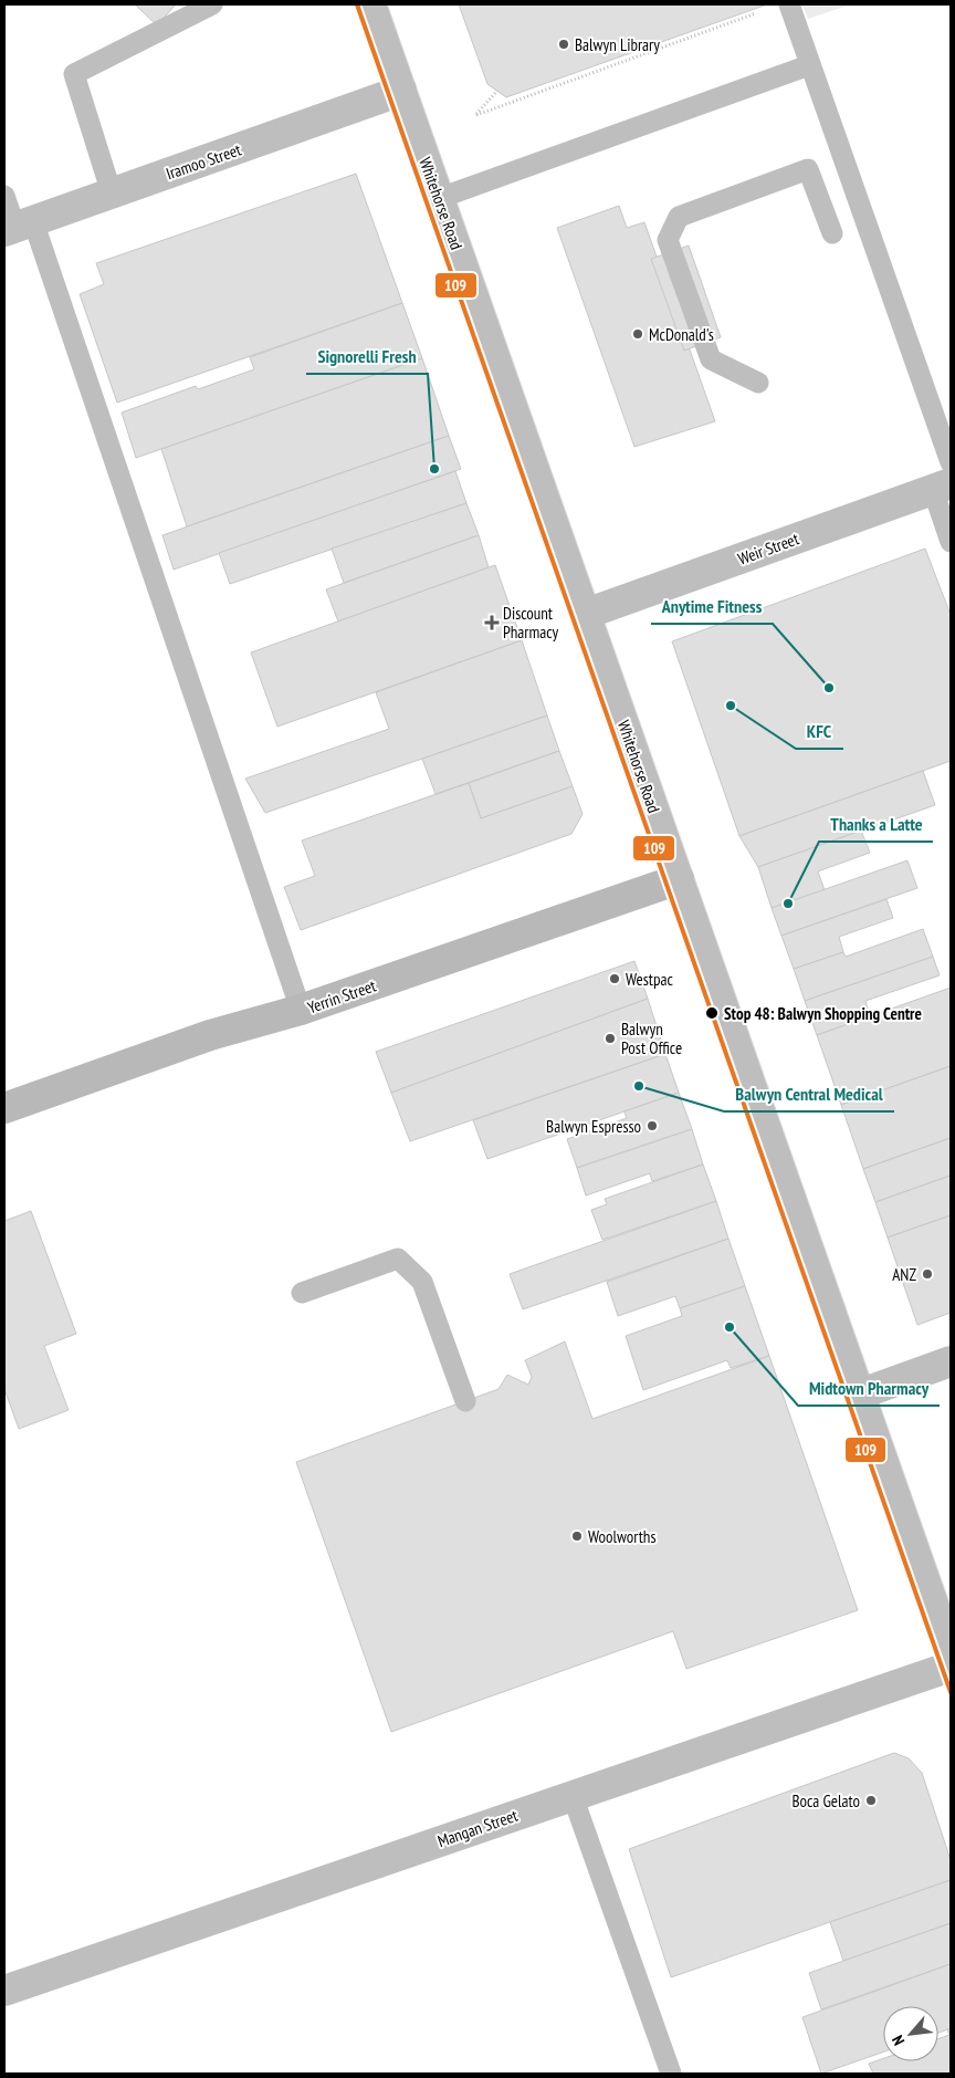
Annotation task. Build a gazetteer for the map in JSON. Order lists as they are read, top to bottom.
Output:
{
  "streets": {
    "street": [
      "Iramoo Street",
      "Whitehorse Road",
      "Weir Street",
      "Yerrin Street",
      "Mangan Street"
    ]
  },
  "crossings": [
    ["Iramoo Street", "Whitehorse Road"],
    ["Whitehorse Road", "Weir Street"],
    ["Whitehorse Road", "Yerrin Street"]
  ],
  "places": {
    "other": [
      "Balwyn Library",
      "McDonald's",
      "Signorelli Fresh",
      "Anytime Fitness",
      "KFC",
      "Thanks a Latte",
      "Westpac",
      "Stop 48: Balwyn Shopping Centre",
      "Balwyn Post Office",
      "Balwyn Central Medical",
      "Balwyn Espresso",
      "ANZ",
      "Midtown Pharmacy",
      "Woolworths",
      "Boca Gelato"
    ],
    "health": ["Discount Pharmacy"]
  },
  "lines": ["transit line 109"],
  "north": "bottom left"
}
